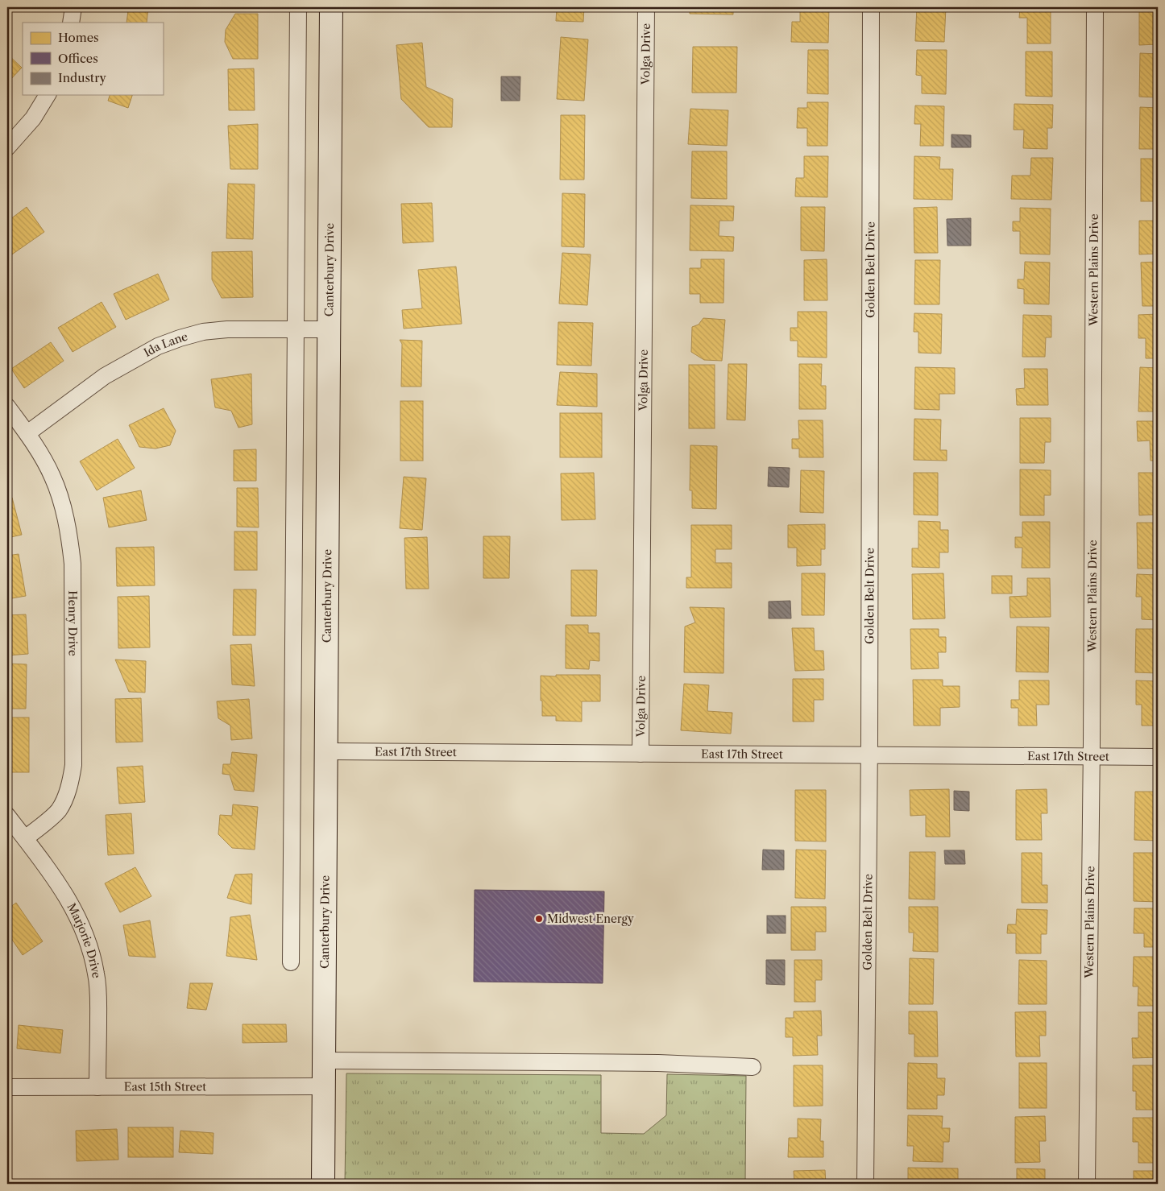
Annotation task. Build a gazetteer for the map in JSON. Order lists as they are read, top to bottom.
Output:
{
  "streets": {
    "main road": ["Canterbury Drive"],
    "street": [
      "Volga Drive",
      "Golden Belt Drive",
      "Western Plains Drive",
      "Ida Lane",
      "Henry Drive",
      "East 17th Street",
      "Marjorie Drive",
      "East 15th Street"
    ]
  },
  "crossings": [
    ["Volga Drive", "East 17th Street"],
    ["Canterbury Drive", "Ida Lane"],
    ["Canterbury Drive", "East 17th Street"],
    ["Canterbury Drive", "East 15th Street"],
    ["Golden Belt Drive", "East 17th Street"],
    ["Western Plains Drive", "East 17th Street"],
    ["Ida Lane", "Henry Drive"],
    ["Henry Drive", "Marjorie Drive"],
    ["Marjorie Drive", "East 15th Street"]
  ],
  "places": ["Midwest Energy"],
  "legend": ["Homes", "Offices", "Industry"]
}
